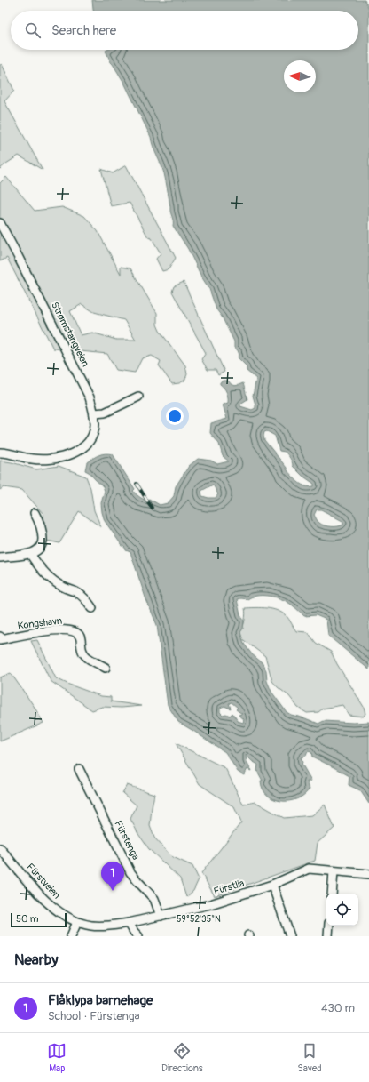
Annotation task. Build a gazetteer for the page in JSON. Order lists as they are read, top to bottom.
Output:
{
  "streets": {
    "street": [
      "Strømstangveien",
      "Kongshavn",
      "Fürstenga",
      "Fürstveien",
      "Fürstlia"
    ]
  },
  "crossings": [
    ["Fürstenga", "Fürstlia"],
    ["Fürstveien", "Fürstlia"]
  ],
  "scale_bar": "50 m",
  "north": "left",
  "page": {
    "search": "Search here",
    "pins": "1",
    "scale": "50 m",
    "heading": "Nearby",
    "list": [
      {
        "mark": "1",
        "name": "Flåklypa barnehage",
        "note": "School · Fürstenga",
        "value": "430 m"
      }
    ],
    "nav": ["Map", "Directions", "Saved"]
  },
  "coordinates": ["59°52'35\"N"]
}
